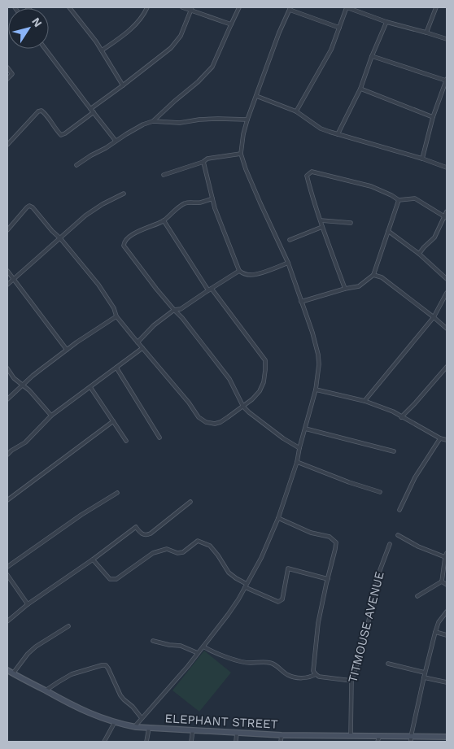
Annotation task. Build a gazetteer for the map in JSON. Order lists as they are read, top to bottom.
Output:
{
  "streets": {
    "main road": ["ELEPHANT STREET"],
    "street": ["TITMOUSE AVENUE"]
  },
  "crossings": [
    ["TITMOUSE AVENUE", "ELEPHANT STREET"]
  ],
  "north": "top right"
}
